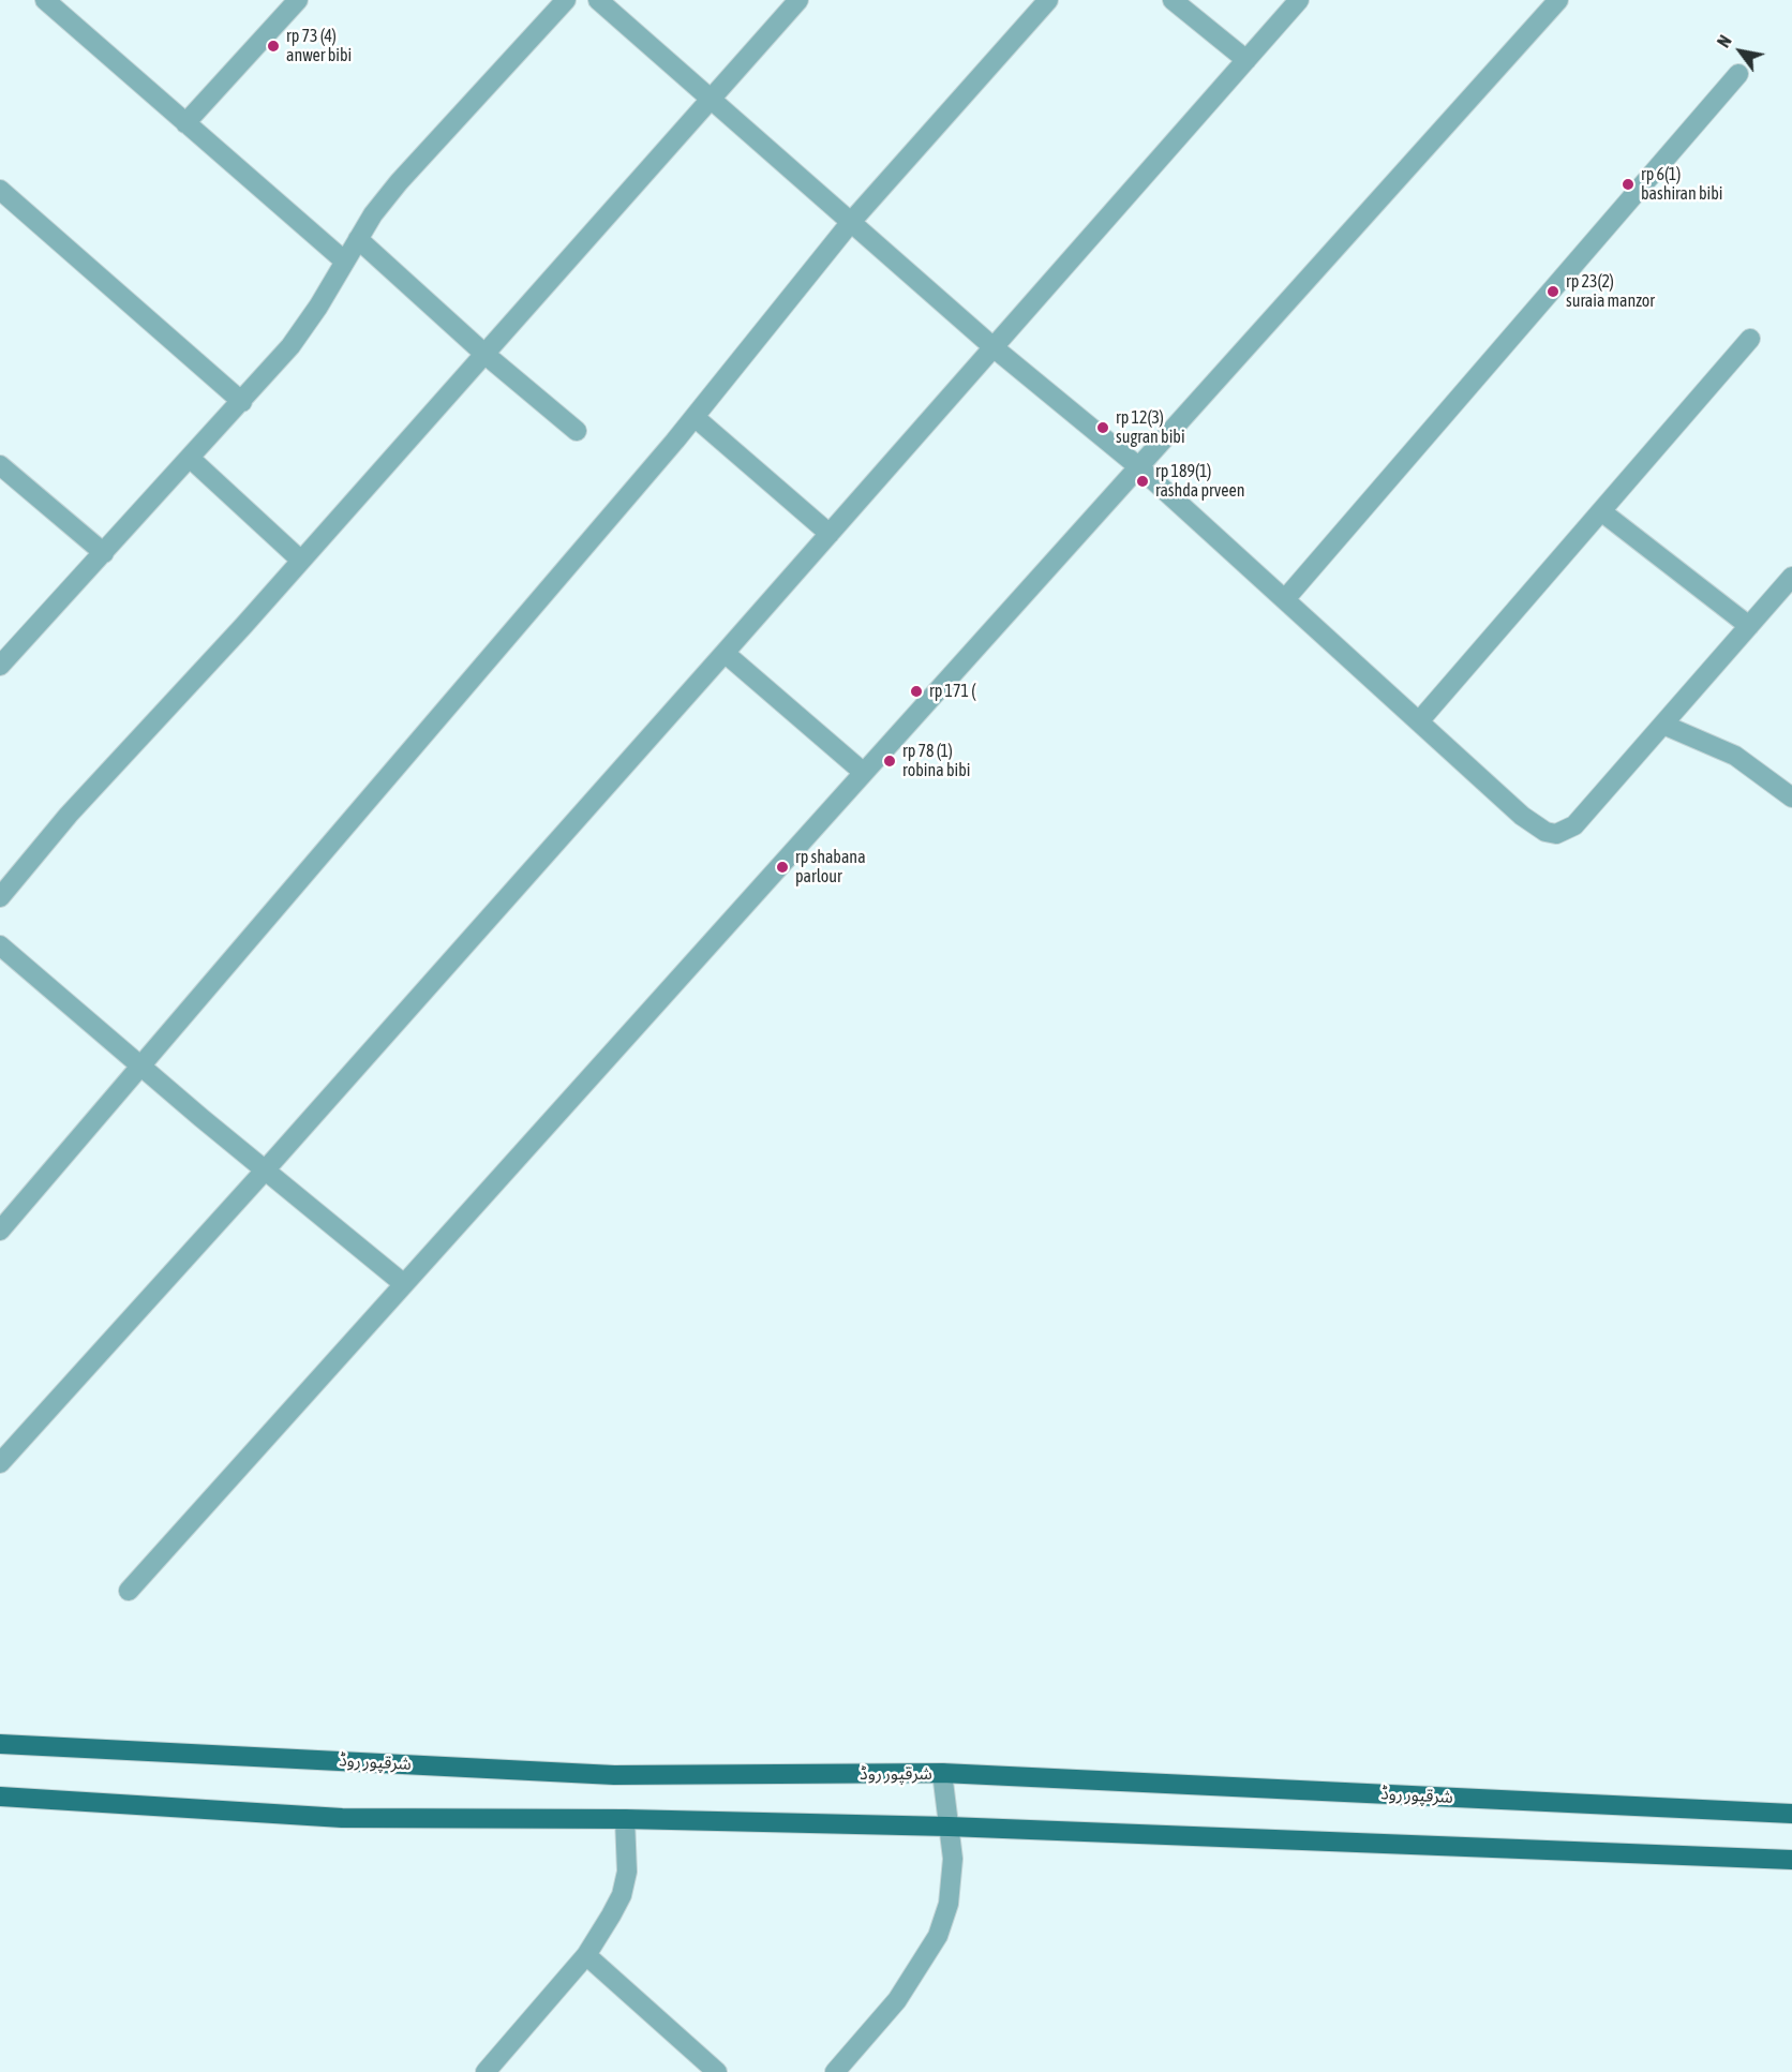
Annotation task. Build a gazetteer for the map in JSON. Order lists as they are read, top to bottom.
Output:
{
  "streets": {
    "main road": ["شرقپور روڈ"]
  },
  "places": [
    "rp 73 (4) anwer bibi",
    "rp 6(1) bashiran bibi",
    "rp 23(2) suraia manzor",
    "rp 12(3) sugran bibi",
    "rp 189(1) rashda prveen",
    "rp 171 (",
    "rp 78 (1) robina bibi",
    "rp shabana parlour"
  ],
  "north": "top left"
}
